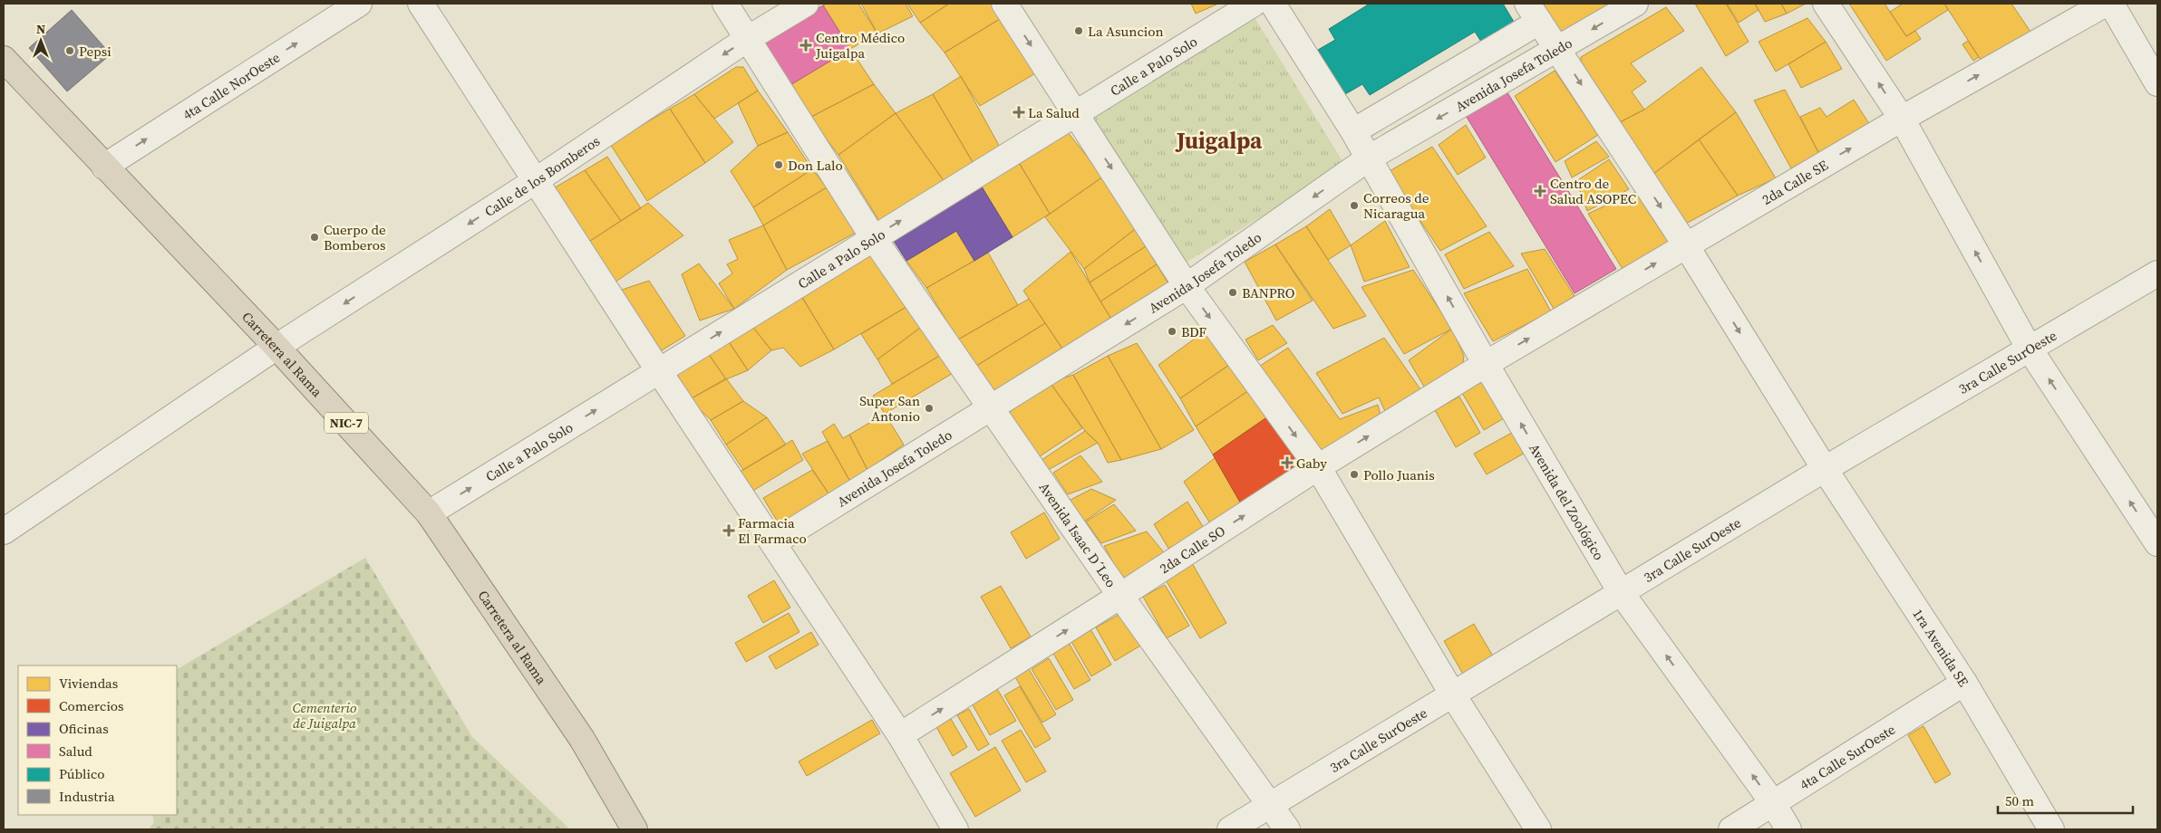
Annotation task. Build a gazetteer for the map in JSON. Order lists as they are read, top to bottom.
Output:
{
  "streets": {
    "highway": ["Carretera al Rama", "NIC-7"],
    "street": [
      "Calle a Palo Solo",
      "Avenida Josefa Toledo",
      "4ta Calle NorOeste",
      "Calle de los Bomberos",
      "2da Calle SE",
      "3ra Calle SurOeste",
      "Avenida del Zoológico",
      "Avenida Isaac D´Leo",
      "2da Calle SO",
      "1ra Avenida SE",
      "4ta Calle SurOeste"
    ]
  },
  "crossings": [
    ["Calle a Palo Solo", "Carretera al Rama"],
    ["Calle a Palo Solo", "Avenida Isaac D´Leo"],
    ["Avenida Josefa Toledo", "Avenida del Zoológico"],
    ["Avenida Josefa Toledo", "Avenida Isaac D´Leo"],
    ["Avenida Josefa Toledo", "1ra Avenida SE"],
    ["4ta Calle NorOeste", "Carretera al Rama"],
    ["Calle de los Bomberos", "Carretera al Rama"],
    ["Calle de los Bomberos", "Avenida Isaac D´Leo"],
    ["2da Calle SE", "Avenida del Zoológico"],
    ["2da Calle SE", "2da Calle SO"],
    ["2da Calle SE", "1ra Avenida SE"],
    ["3ra Calle SurOeste", "Avenida del Zoológico"],
    ["3ra Calle SurOeste", "Avenida Isaac D´Leo"],
    ["3ra Calle SurOeste", "1ra Avenida SE"],
    ["Avenida del Zoológico", "2da Calle SO"],
    ["Avenida del Zoológico", "4ta Calle SurOeste"],
    ["Avenida Isaac D´Leo", "2da Calle SO"],
    ["1ra Avenida SE", "4ta Calle SurOeste"]
  ],
  "one_way": [
    "Calle a Palo Solo",
    "Avenida Josefa Toledo",
    "4ta Calle NorOeste",
    "Calle de los Bomberos",
    "2da Calle SE",
    "2da Calle SO",
    "1ra Avenida SE"
  ],
  "districts": ["Juigalpa"],
  "parks": ["Cementerio de Juigalpa"],
  "places": {
    "other": [
      "La Asuncion",
      "Pepsi",
      "Don Lalo",
      "Correos de Nicaragua",
      "Cuerpo de Bomberos",
      "BANPRO",
      "BDF",
      "Super San Antonio",
      "Pollo Juanis"
    ],
    "health": [
      "Centro Médico Juigalpa",
      "La Salud",
      "Centro de Salud ASOPEC",
      "Gaby",
      "Farmacia El Farmaco"
    ]
  },
  "legend": [
    "Viviendas",
    "Comercios",
    "Oficinas",
    "Salud",
    "Público",
    "Industria"
  ],
  "scale_bar": "50 m",
  "north": "top"
}
